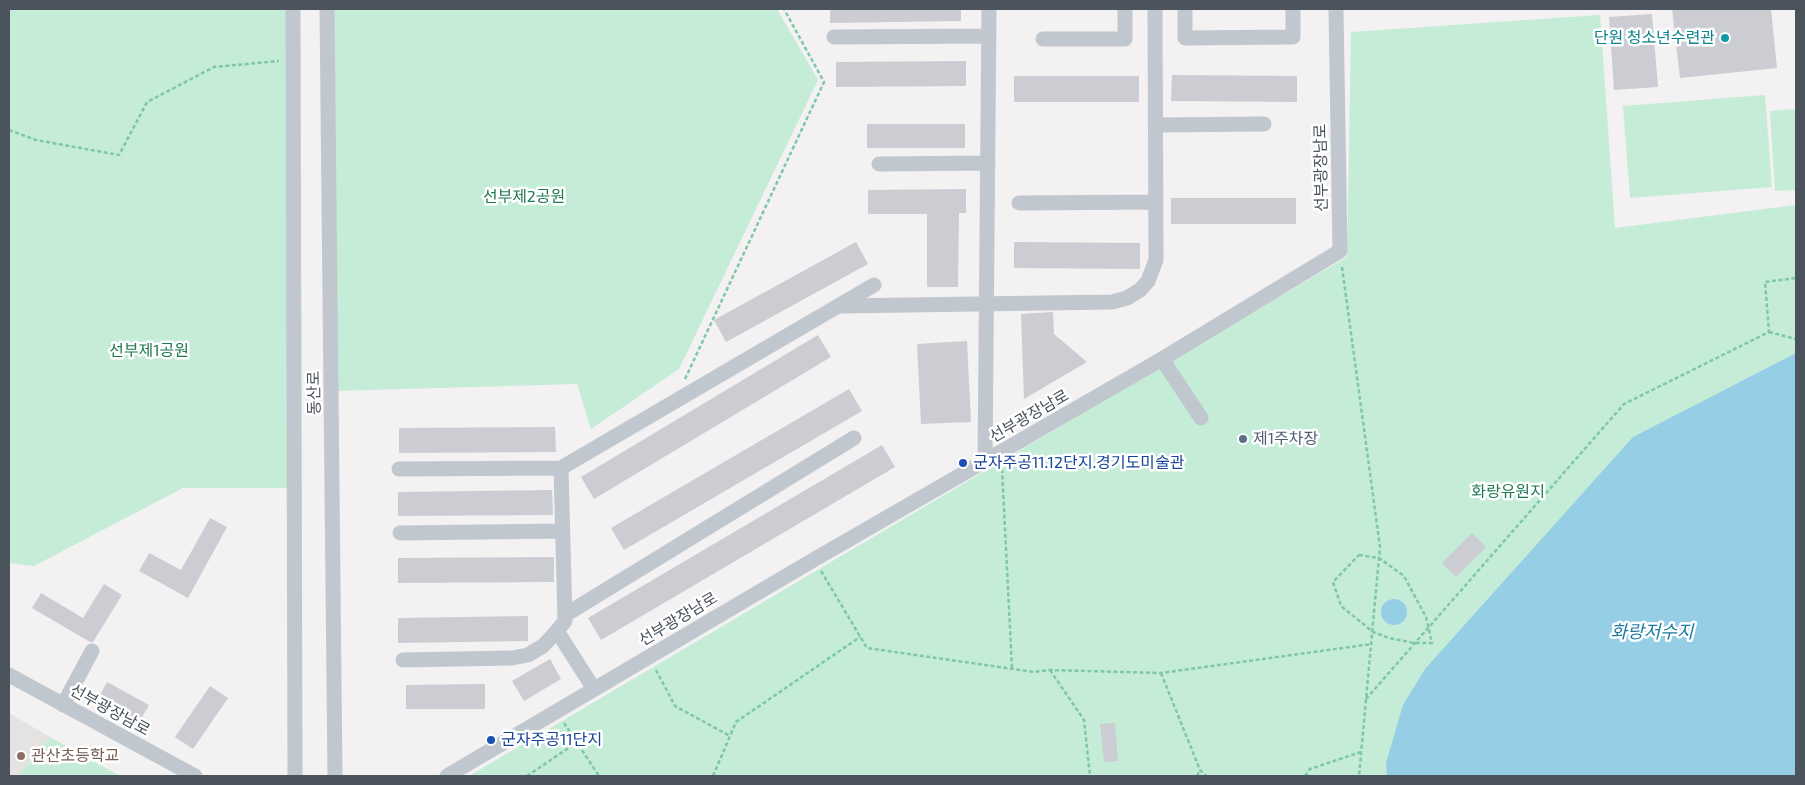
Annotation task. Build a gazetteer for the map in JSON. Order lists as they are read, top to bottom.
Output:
{
  "streets": {
    "street": ["선부광장남로", "동산로"]
  },
  "water": ["화랑저수지"],
  "parks": ["선부제2공원", "선부제1공원", "화랑유원지"],
  "places": [
    "단원 청소년수련관",
    "제1주차장",
    "군자주공11.12단지.경기도미술관",
    "군자주공11단지",
    "관산초등학교"
  ]
}
